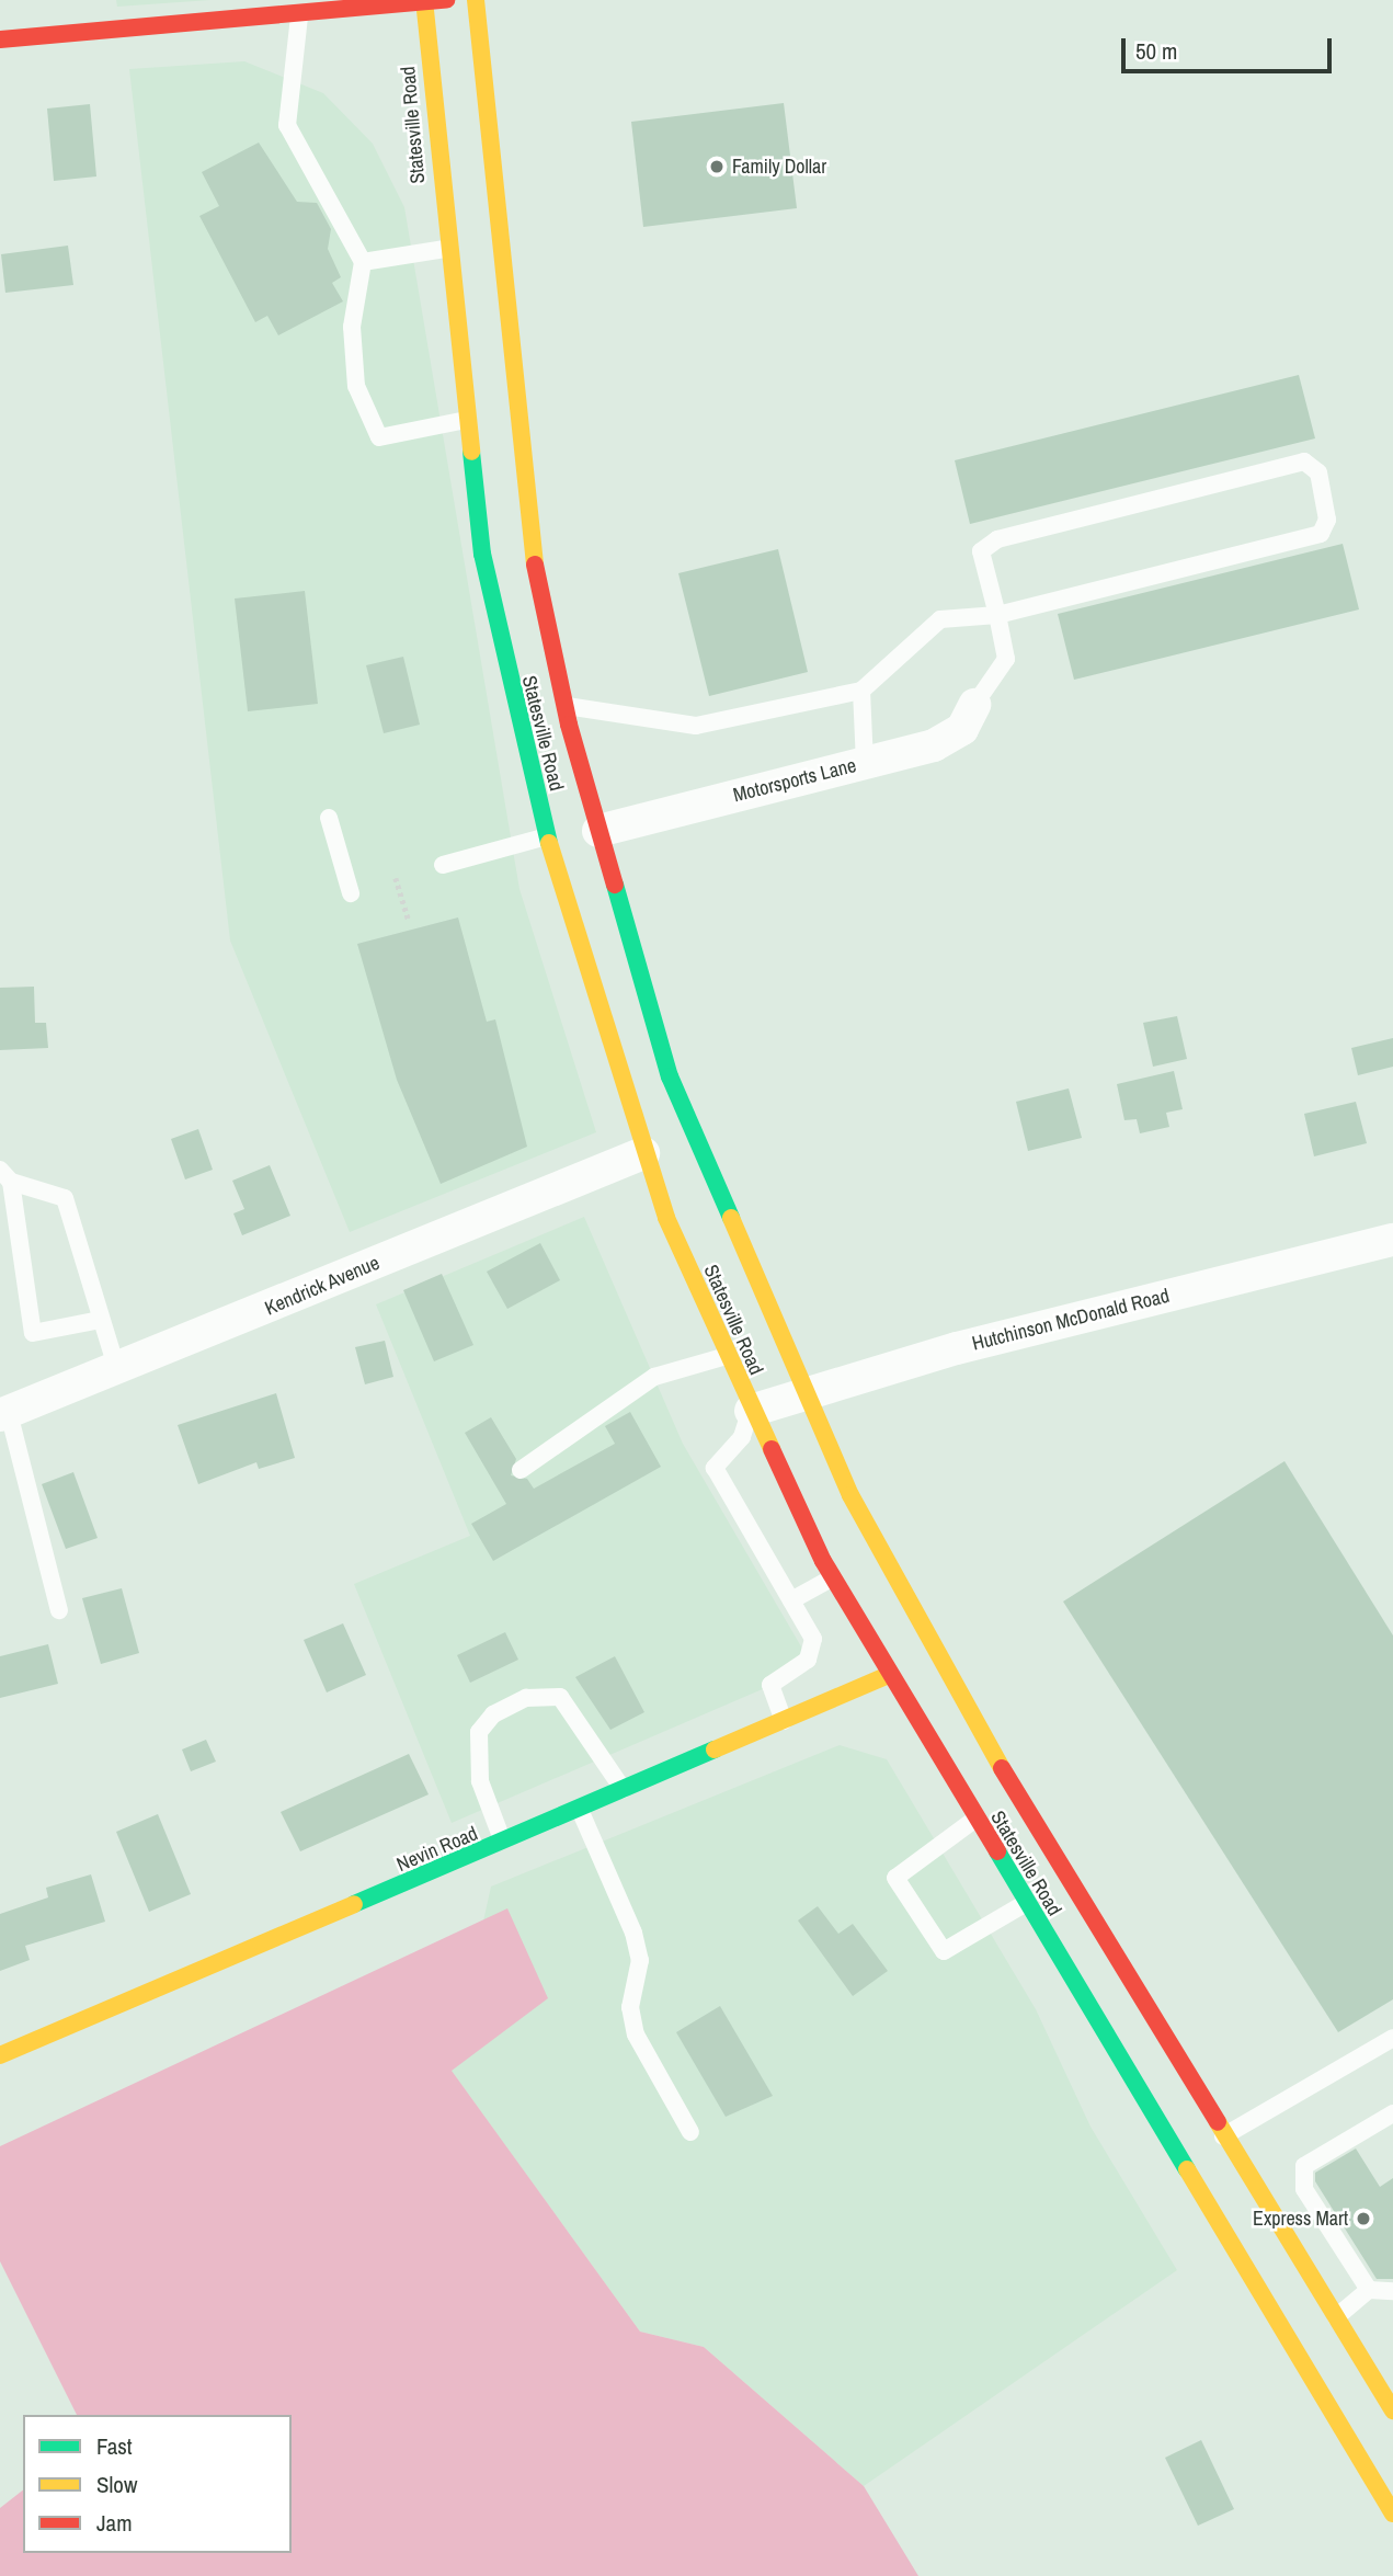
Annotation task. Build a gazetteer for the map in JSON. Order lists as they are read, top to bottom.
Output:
{
  "streets": {
    "main road": ["Statesville Road", "Nevin Road"],
    "street": ["Motorsports Lane", "Kendrick Avenue", "Hutchinson McDonald Road"]
  },
  "crossings": [
    ["Statesville Road", "Motorsports Lane"],
    ["Statesville Road", "Kendrick Avenue"],
    ["Statesville Road", "Hutchinson McDonald Road"],
    ["Statesville Road", "Nevin Road"]
  ],
  "places": ["Family Dollar", "Express Mart"],
  "legend": ["Fast", "Slow", "Jam"],
  "scale_bar": "50 m"
}
